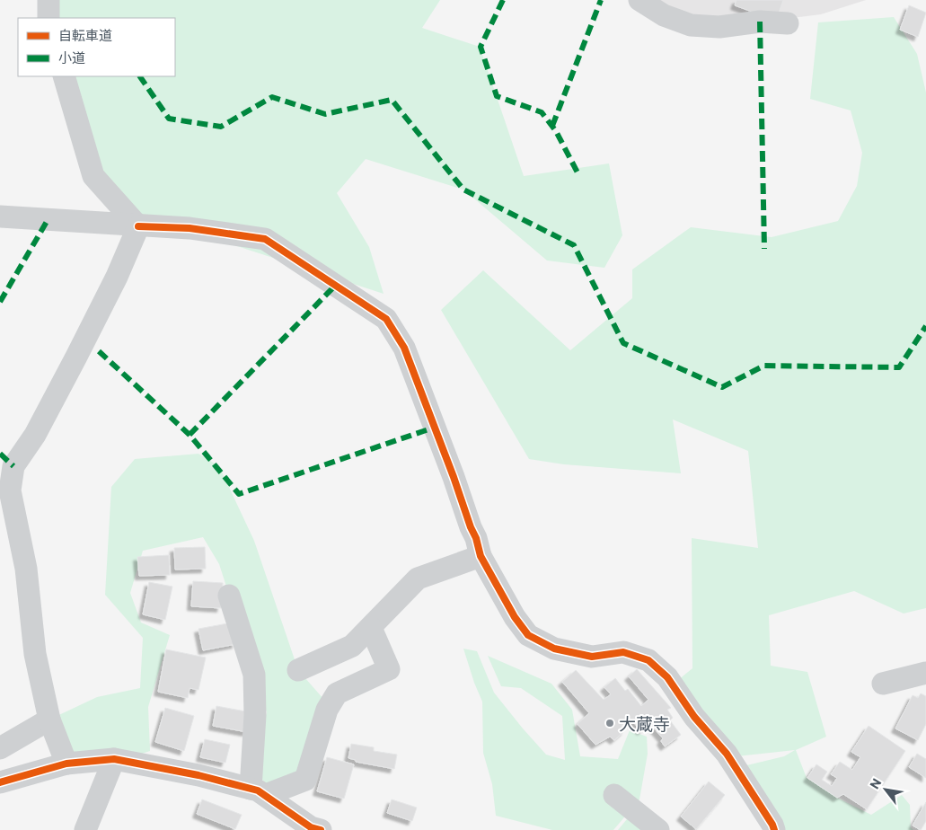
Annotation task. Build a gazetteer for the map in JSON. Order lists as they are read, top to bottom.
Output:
{
  "places": ["大蔵寺"],
  "legend": ["自転車道", "小道"],
  "north": "top left"
}
